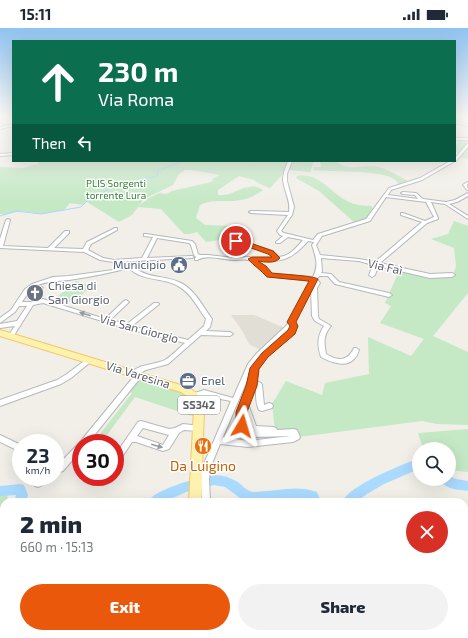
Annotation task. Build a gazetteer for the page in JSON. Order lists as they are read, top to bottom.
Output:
{
  "streets": {
    "main road": ["Via Varesina", "SS342"],
    "street": ["Via Faì", "Via San Giorgio"]
  },
  "crossings": [
    ["Via Varesina", "SS342"]
  ],
  "parks": ["PLIS Sorgenti torrente Lura"],
  "places": {
    "public building": ["Municipio"],
    "church": ["Chiesa di San Giorgio"],
    "office": ["Enel"],
    "restaurant": ["Da Luigino"]
  },
  "page": {
    "status": "15:11",
    "turn": ["230 m", "Via Roma"],
    "then": "Then",
    "speed": "23 km/h",
    "limit": "30",
    "heading": ["2 min", "660 m · 15:13"],
    "buttons": ["Exit", "Share"]
  }
}
